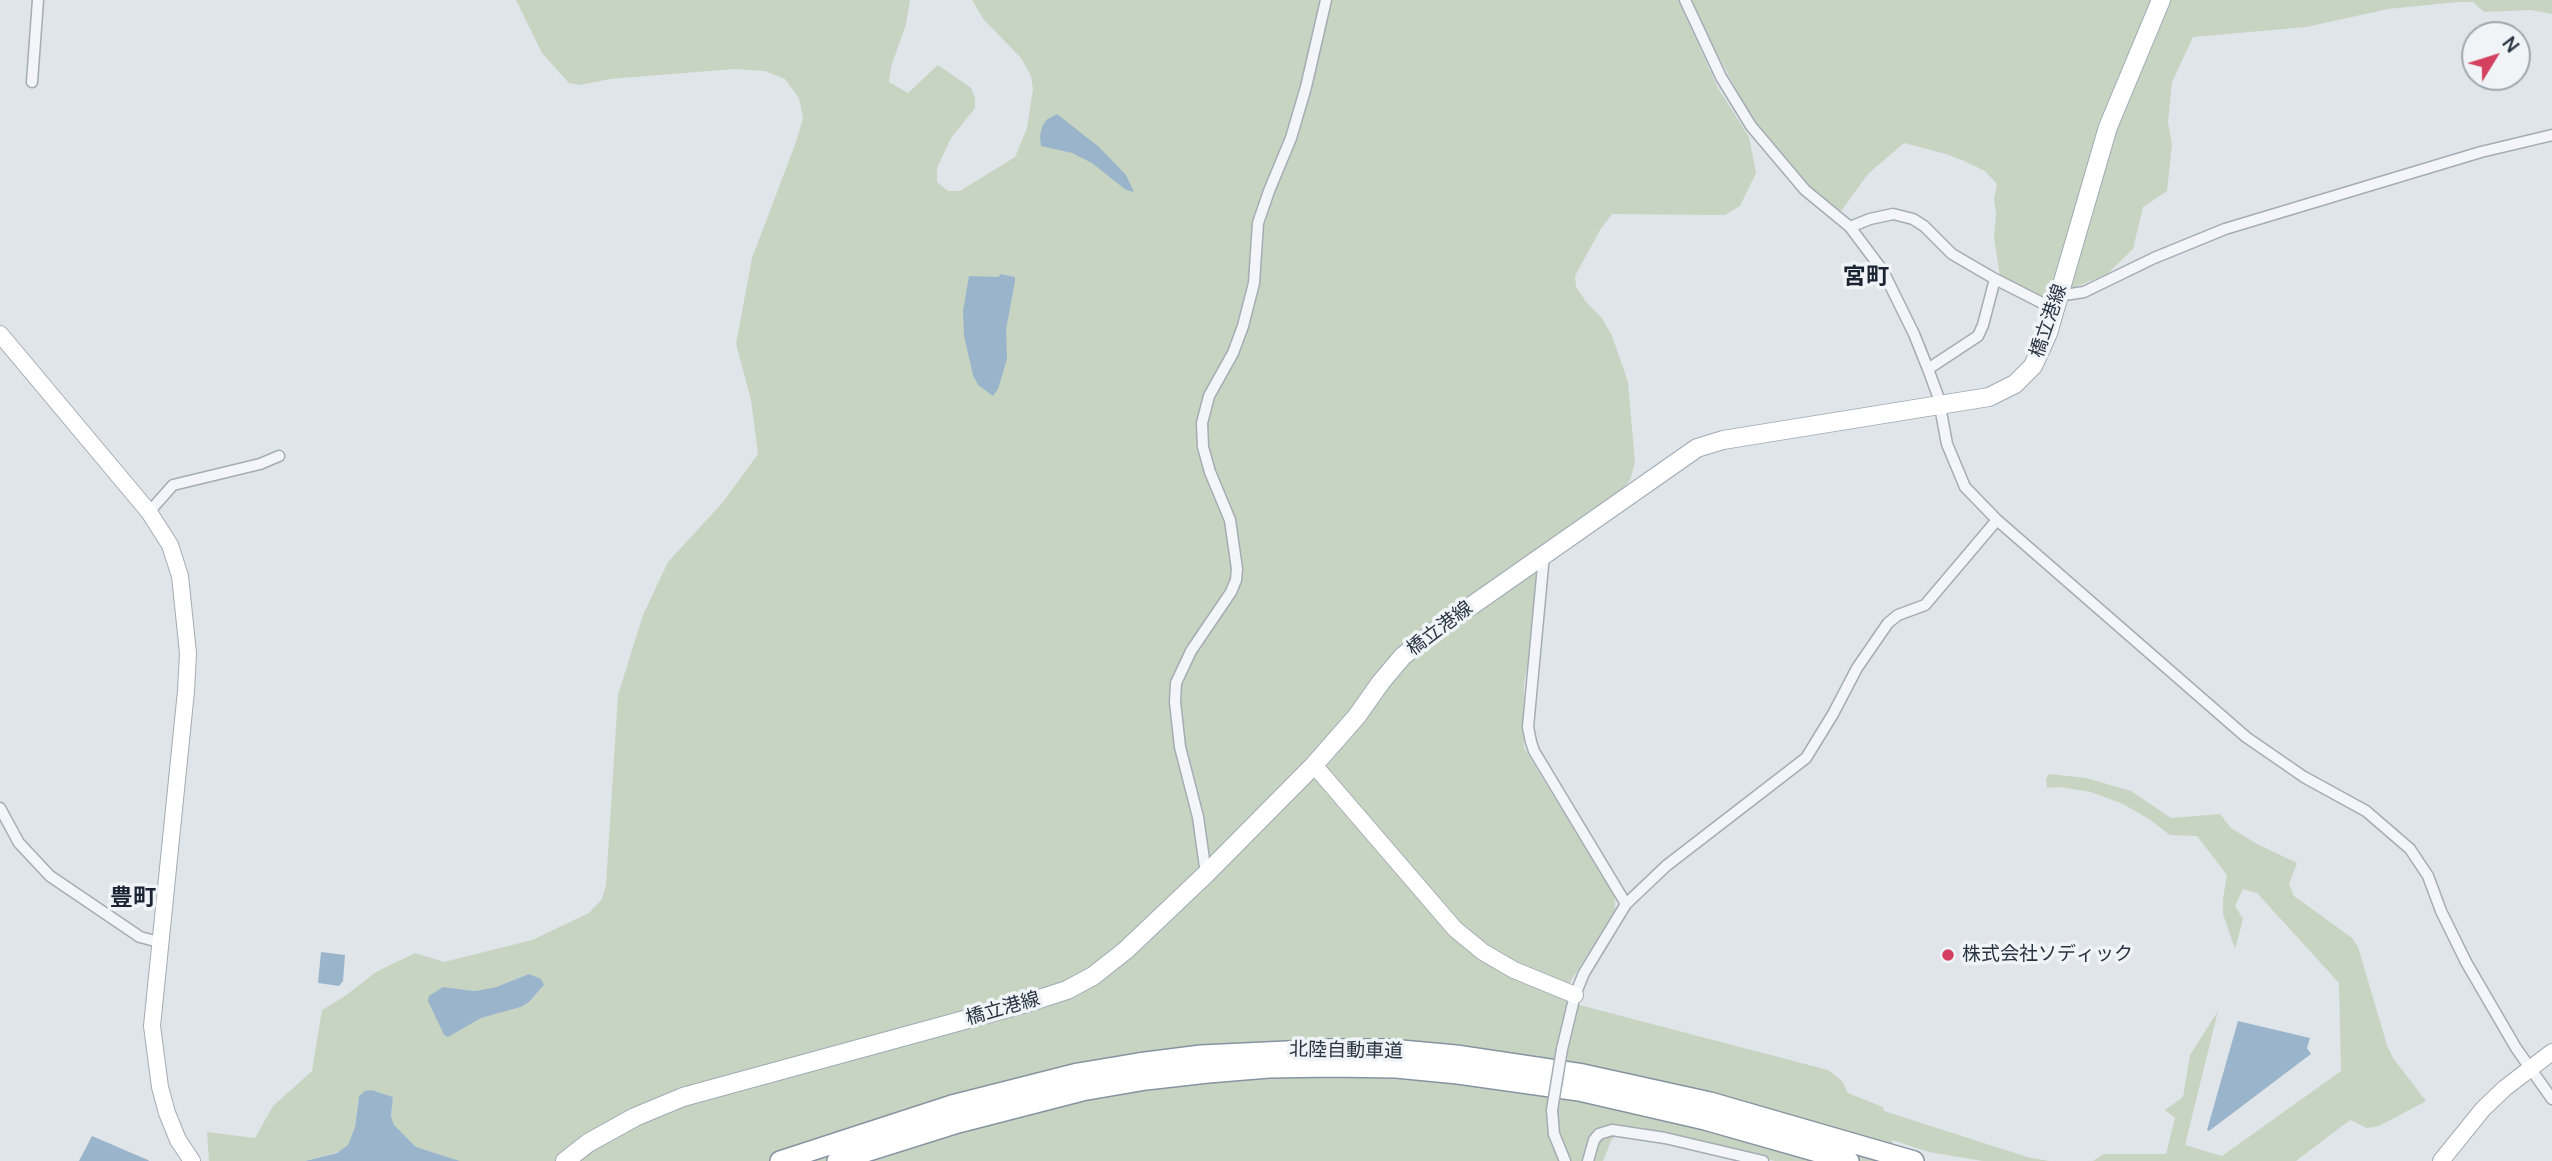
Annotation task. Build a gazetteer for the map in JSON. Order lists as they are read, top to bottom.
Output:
{
  "streets": {
    "highway": ["北陸自動車道"],
    "main road": ["橋立港線"]
  },
  "districts": ["宮町", "豊町"],
  "places": ["株式会社ソディック"],
  "north": "top right"
}
